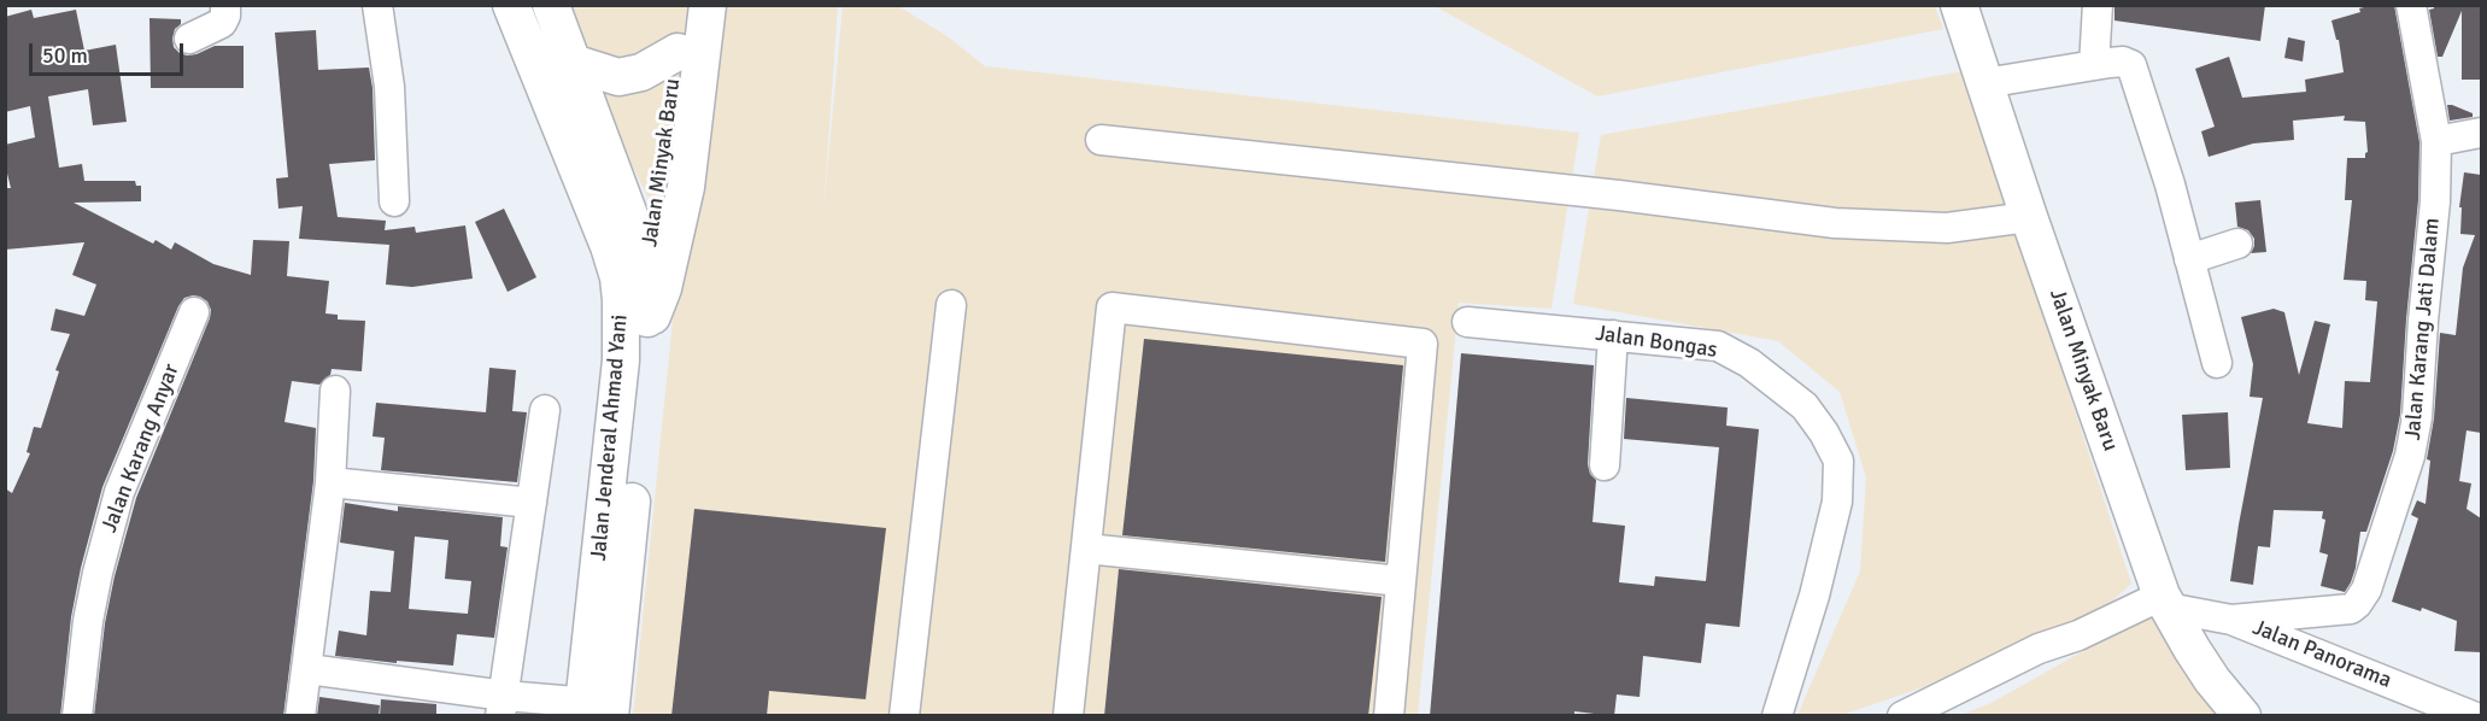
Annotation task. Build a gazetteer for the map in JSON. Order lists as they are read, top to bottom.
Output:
{
  "streets": {
    "main road": ["Jalan Minyak Baru", "Jalan Jenderal Ahmad Yani"],
    "street": [
      "Jalan Karang Jati Dalam",
      "Jalan Bongas",
      "Jalan Karang Anyar",
      "Jalan Panorama"
    ]
  },
  "crossings": [
    ["Jalan Minyak Baru", "Jalan Jenderal Ahmad Yani"],
    ["Jalan Minyak Baru", "Jalan Panorama"],
    ["Jalan Karang Jati Dalam", "Jalan Panorama"]
  ],
  "scale_bar": "50 m"
}
